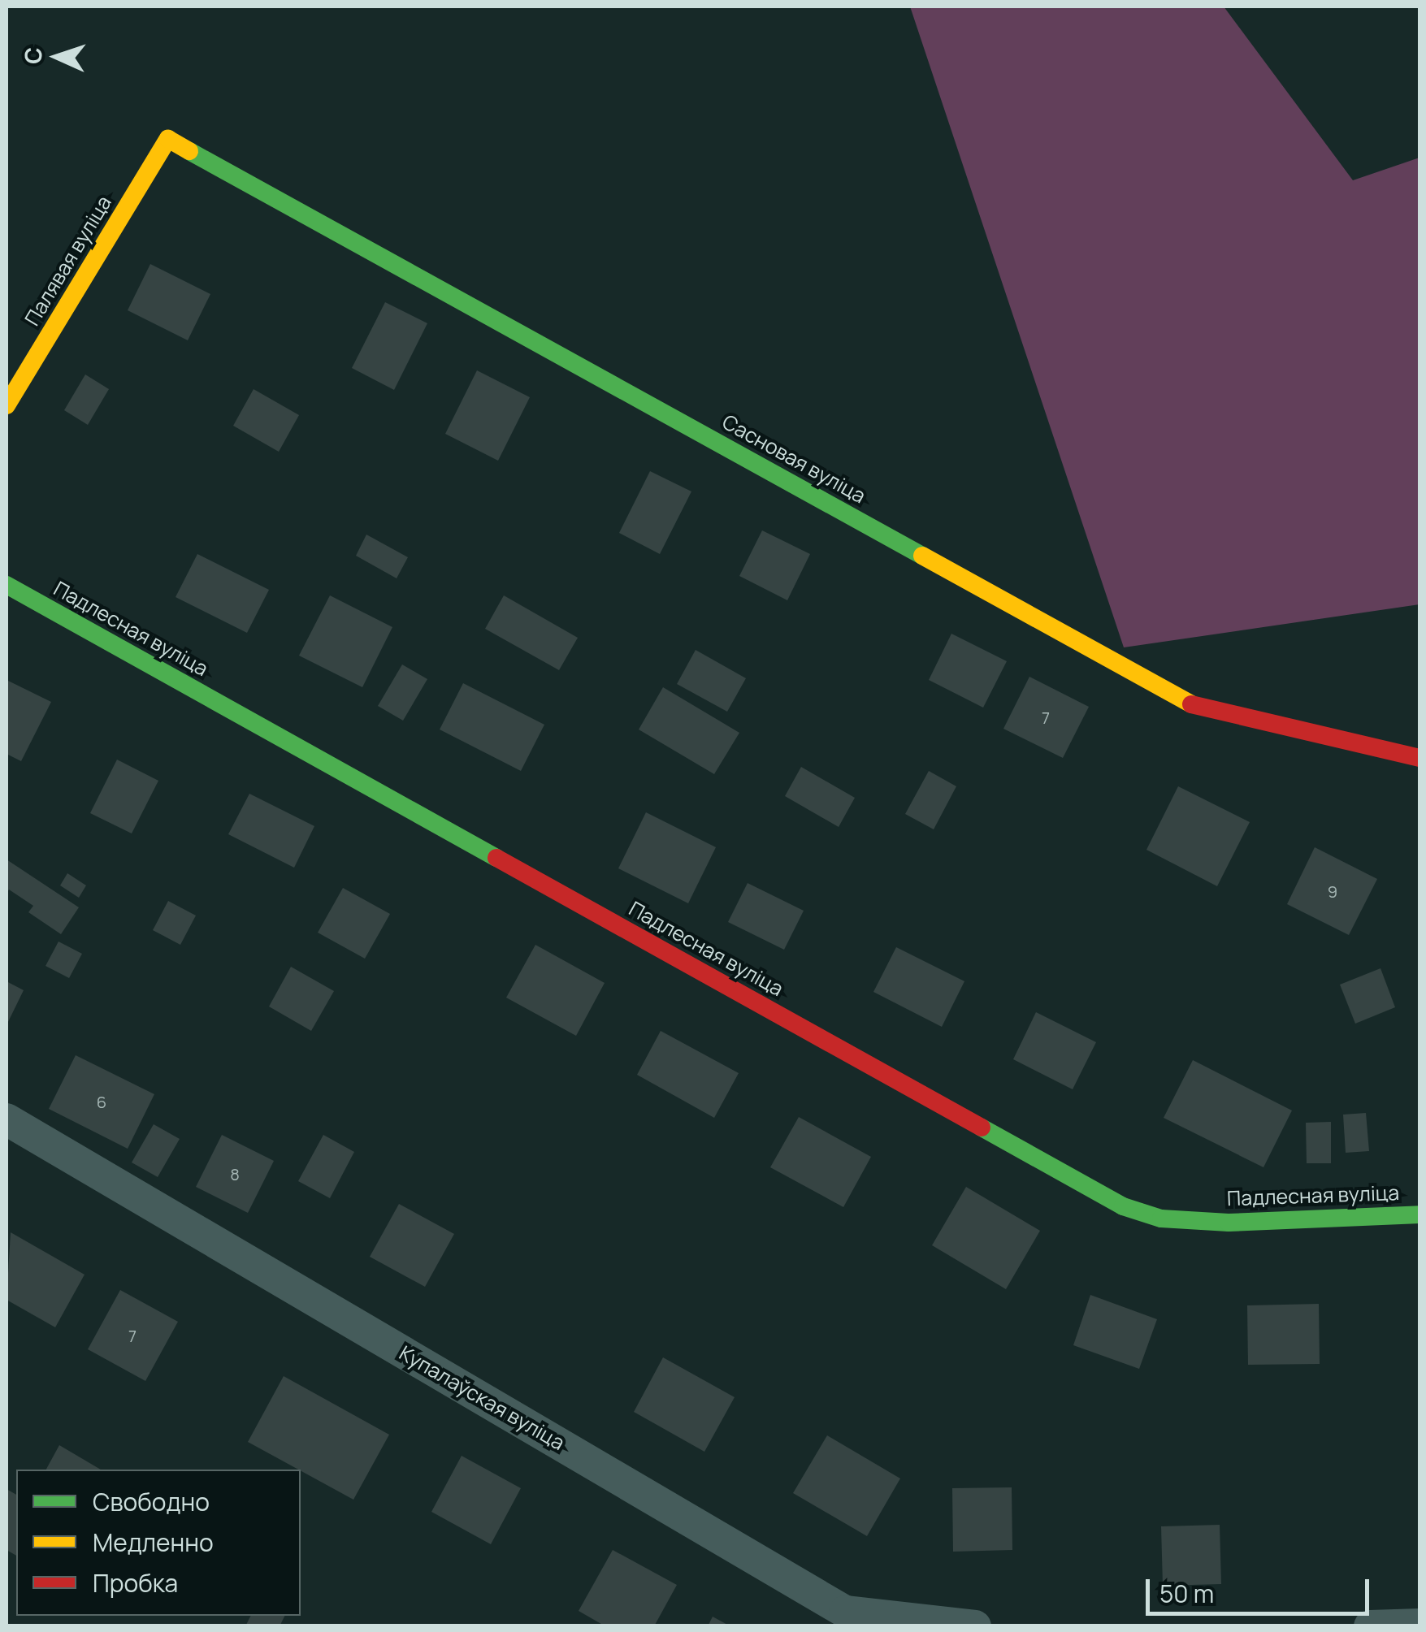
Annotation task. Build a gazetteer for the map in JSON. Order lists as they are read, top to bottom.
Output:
{
  "streets": {
    "street": [
      "Палявая вуліца",
      "Сасновая вуліца",
      "Падлесная вуліца",
      "Купалаўская вуліца"
    ]
  },
  "crossings": [
    ["Палявая вуліца", "Сасновая вуліца"]
  ],
  "house_numbers": [
    "7",
    "9",
    "6",
    "8",
    "7"
  ],
  "legend": ["Свободно", "Медленно", "Пробка"],
  "scale_bar": "50 m",
  "north": "left"
}
